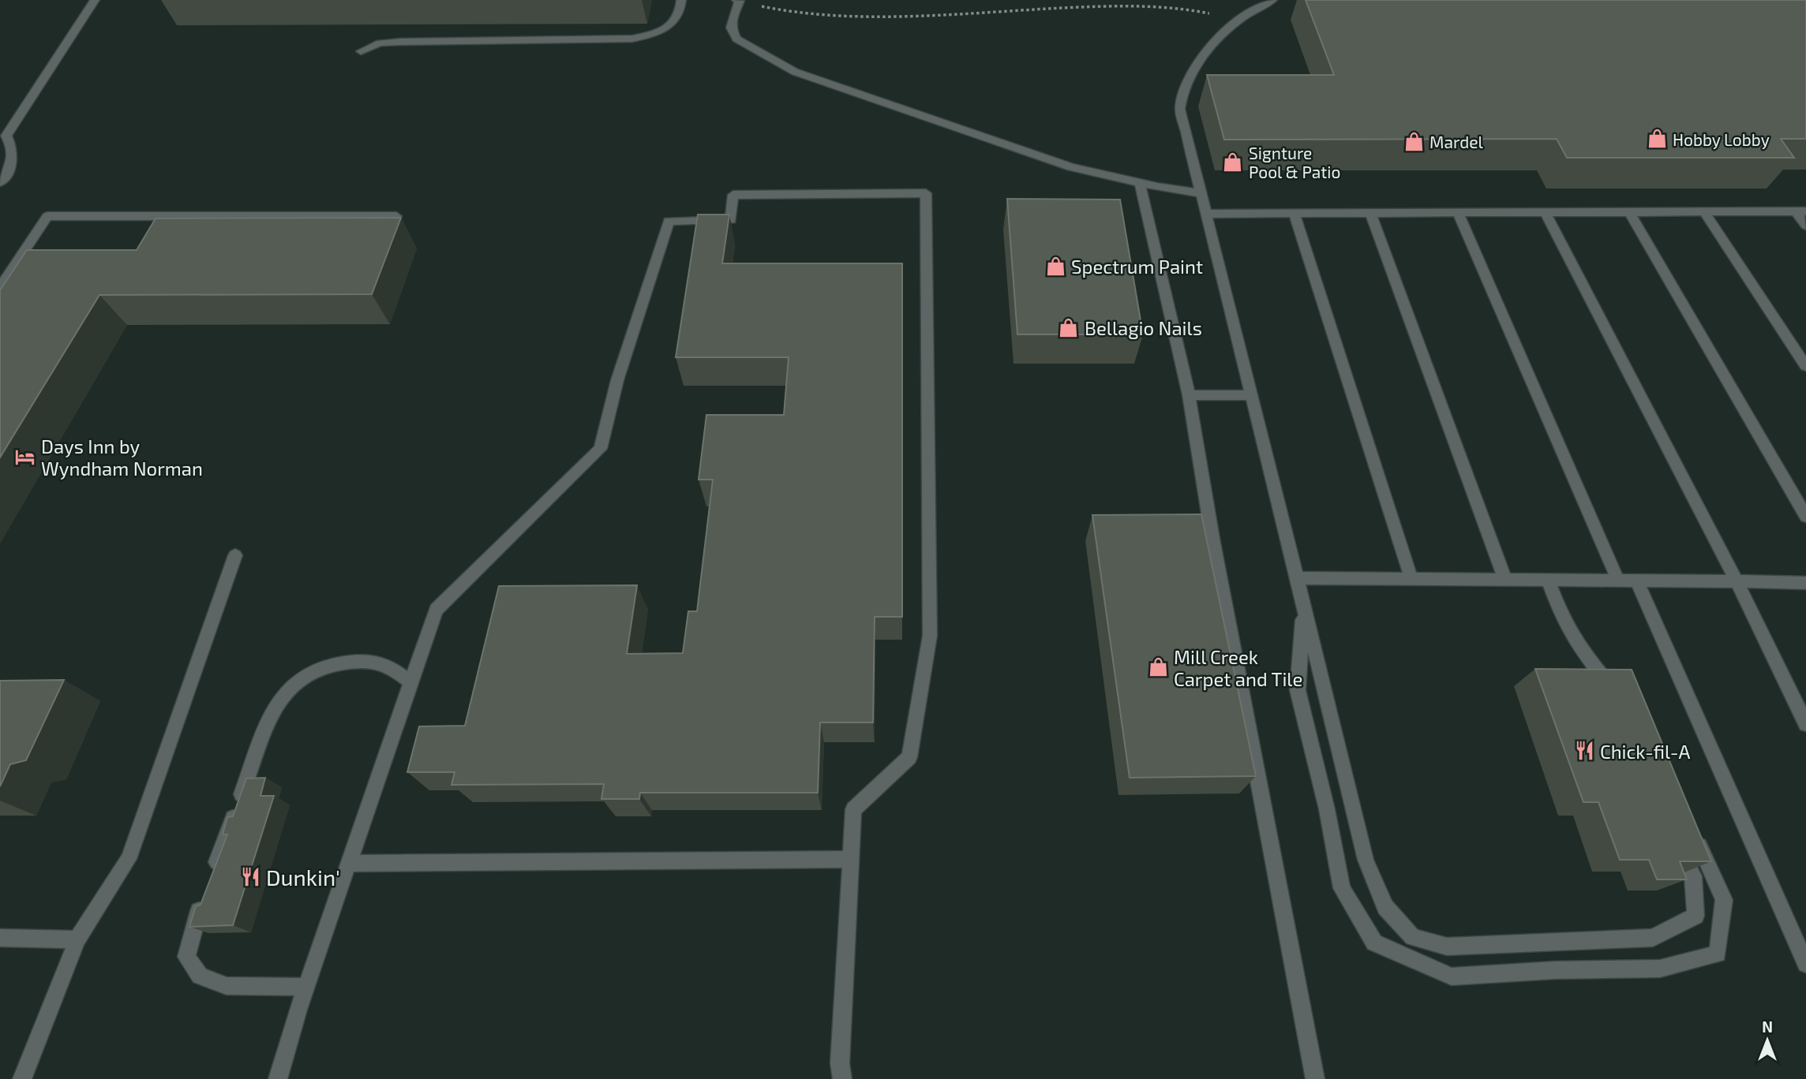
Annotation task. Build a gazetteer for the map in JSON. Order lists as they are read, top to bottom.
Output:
{
  "places": {
    "shop": [
      "Hobby Lobby",
      "Mardel",
      "Signture Pool & Patio",
      "Spectrum Paint",
      "Bellagio Nails",
      "Mill Creek Carpet and Tile"
    ],
    "hotel": ["Days Inn by Wyndham Norman"],
    "restaurant": ["Chick-fil-A", "Dunkin'"]
  },
  "north": "top"
}
